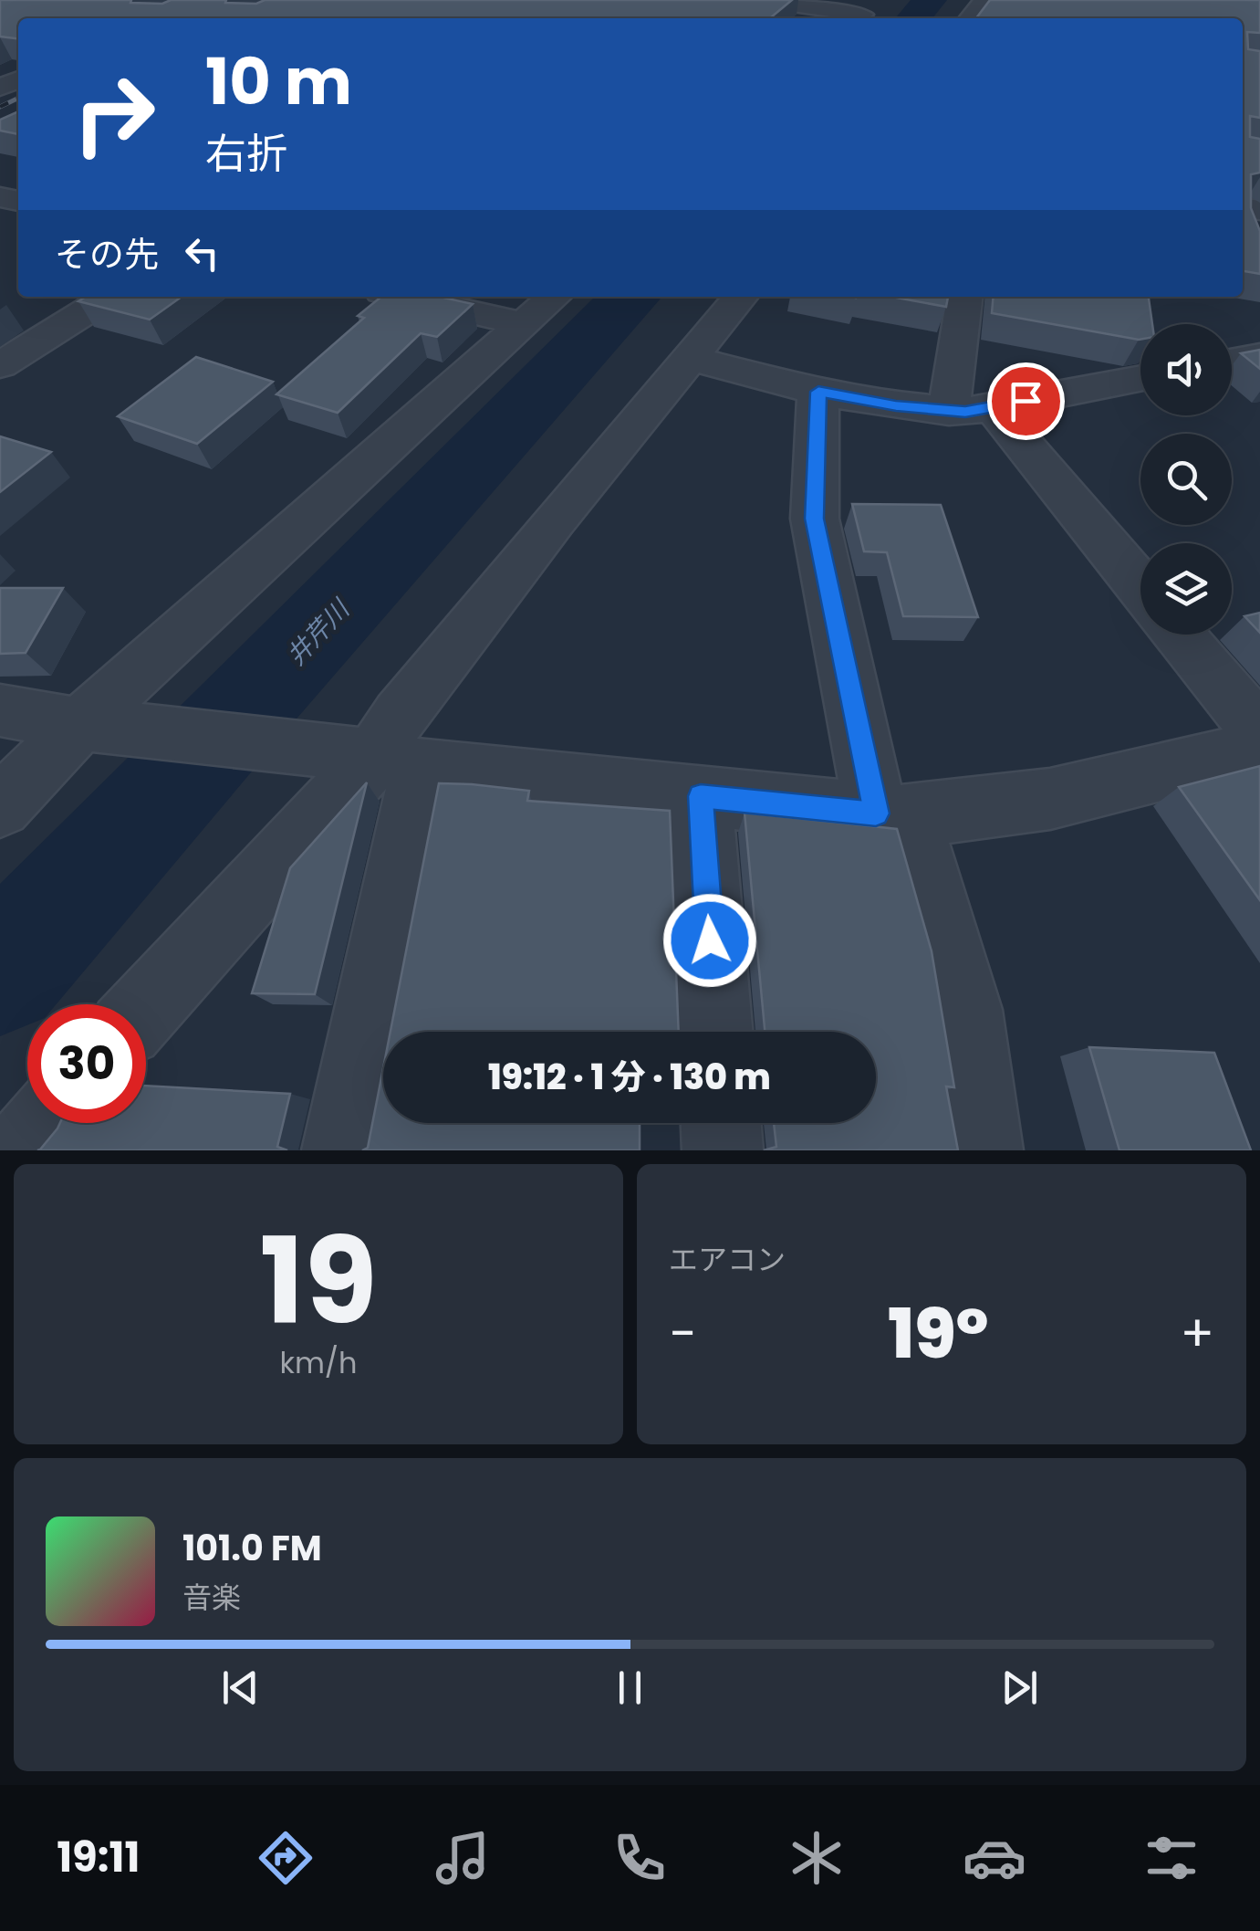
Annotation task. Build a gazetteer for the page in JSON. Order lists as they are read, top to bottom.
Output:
{
  "water": ["井芹川"],
  "page": {
    "turn": ["10 m", "右折"],
    "then": "その先",
    "limit": "30",
    "trip": "19:12 · 1 分 · 130 m",
    "tile": [
      ["19", "km/h"],
      "エアコン"
    ],
    "heat": ["−", "19°", "+"],
    "song": ["101.0 FM", "音楽"],
    "tabs": "19:11"
  }
}
